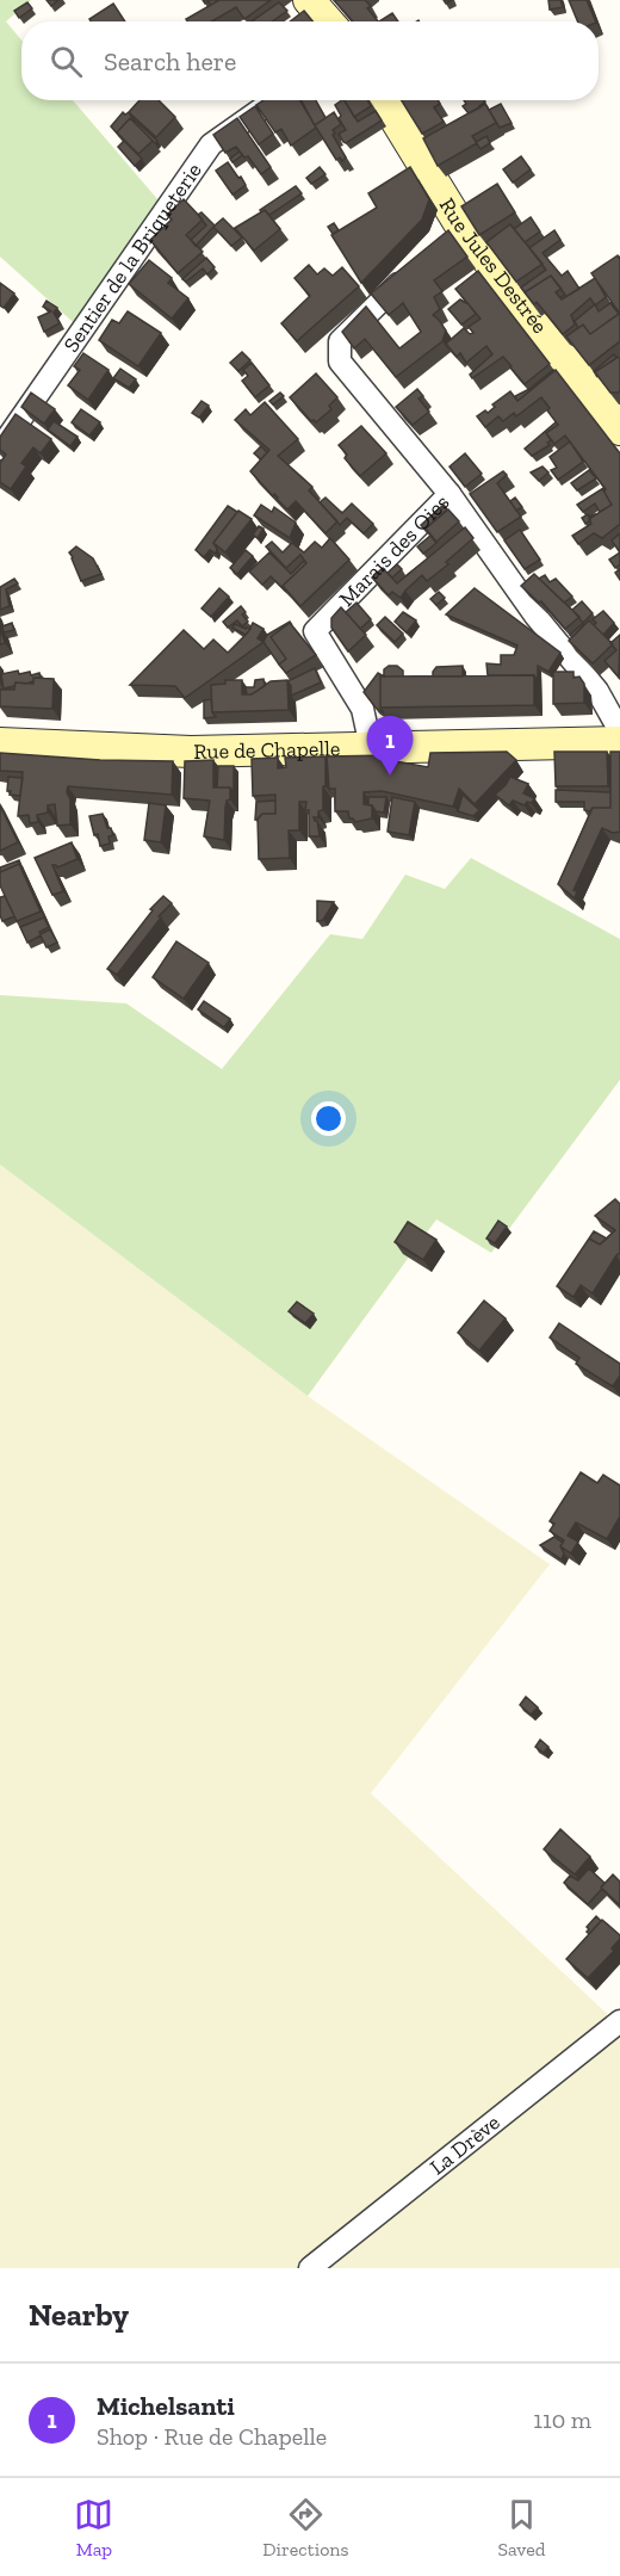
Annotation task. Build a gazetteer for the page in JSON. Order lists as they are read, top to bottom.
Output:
{
  "streets": {
    "main road": ["Rue Jules Destrée", "Rue de Chapelle"],
    "street": ["Sentier de la Briqueterie", "Marais des Oies", "La Drève"]
  },
  "crossings": [
    ["Marais des Oies", "Rue de Chapelle"]
  ],
  "page": {
    "search": "Search here",
    "pins": "1",
    "heading": "Nearby",
    "list": [
      {
        "mark": "1",
        "name": "Michelsanti",
        "note": "Shop · Rue de Chapelle",
        "value": "110 m"
      }
    ],
    "nav": ["Map", "Directions", "Saved"]
  }
}
